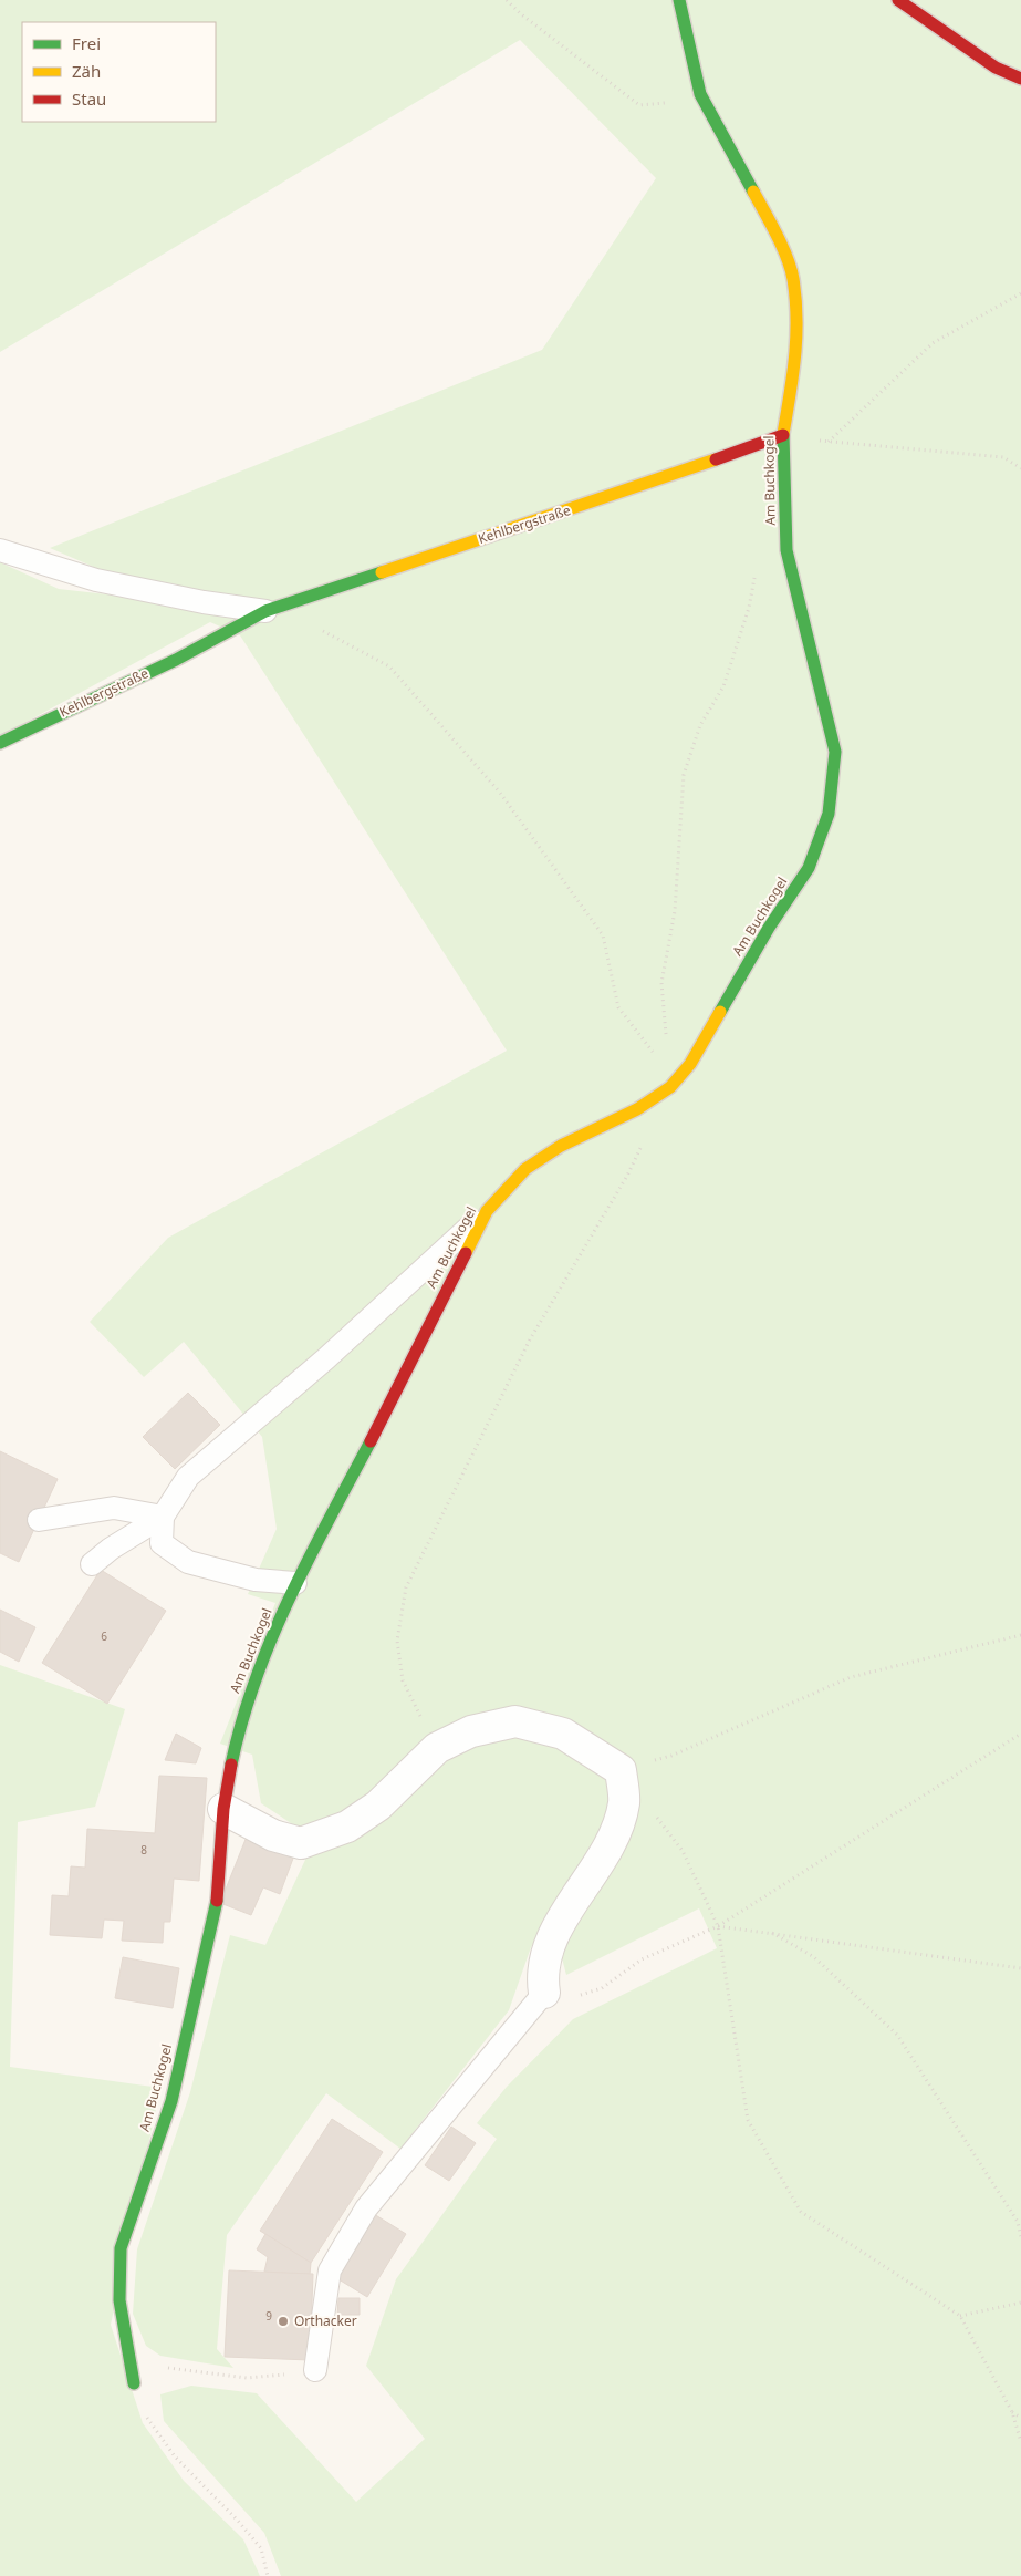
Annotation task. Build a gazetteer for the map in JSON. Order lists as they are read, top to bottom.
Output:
{
  "streets": {
    "street": ["Am Buchkogel", "Kehlbergstraße"]
  },
  "crossings": [
    ["Am Buchkogel", "Kehlbergstraße"]
  ],
  "places": ["Orthacker"],
  "house_numbers": ["6", "8", "9"],
  "legend": ["Frei", "Zäh", "Stau"]
}
